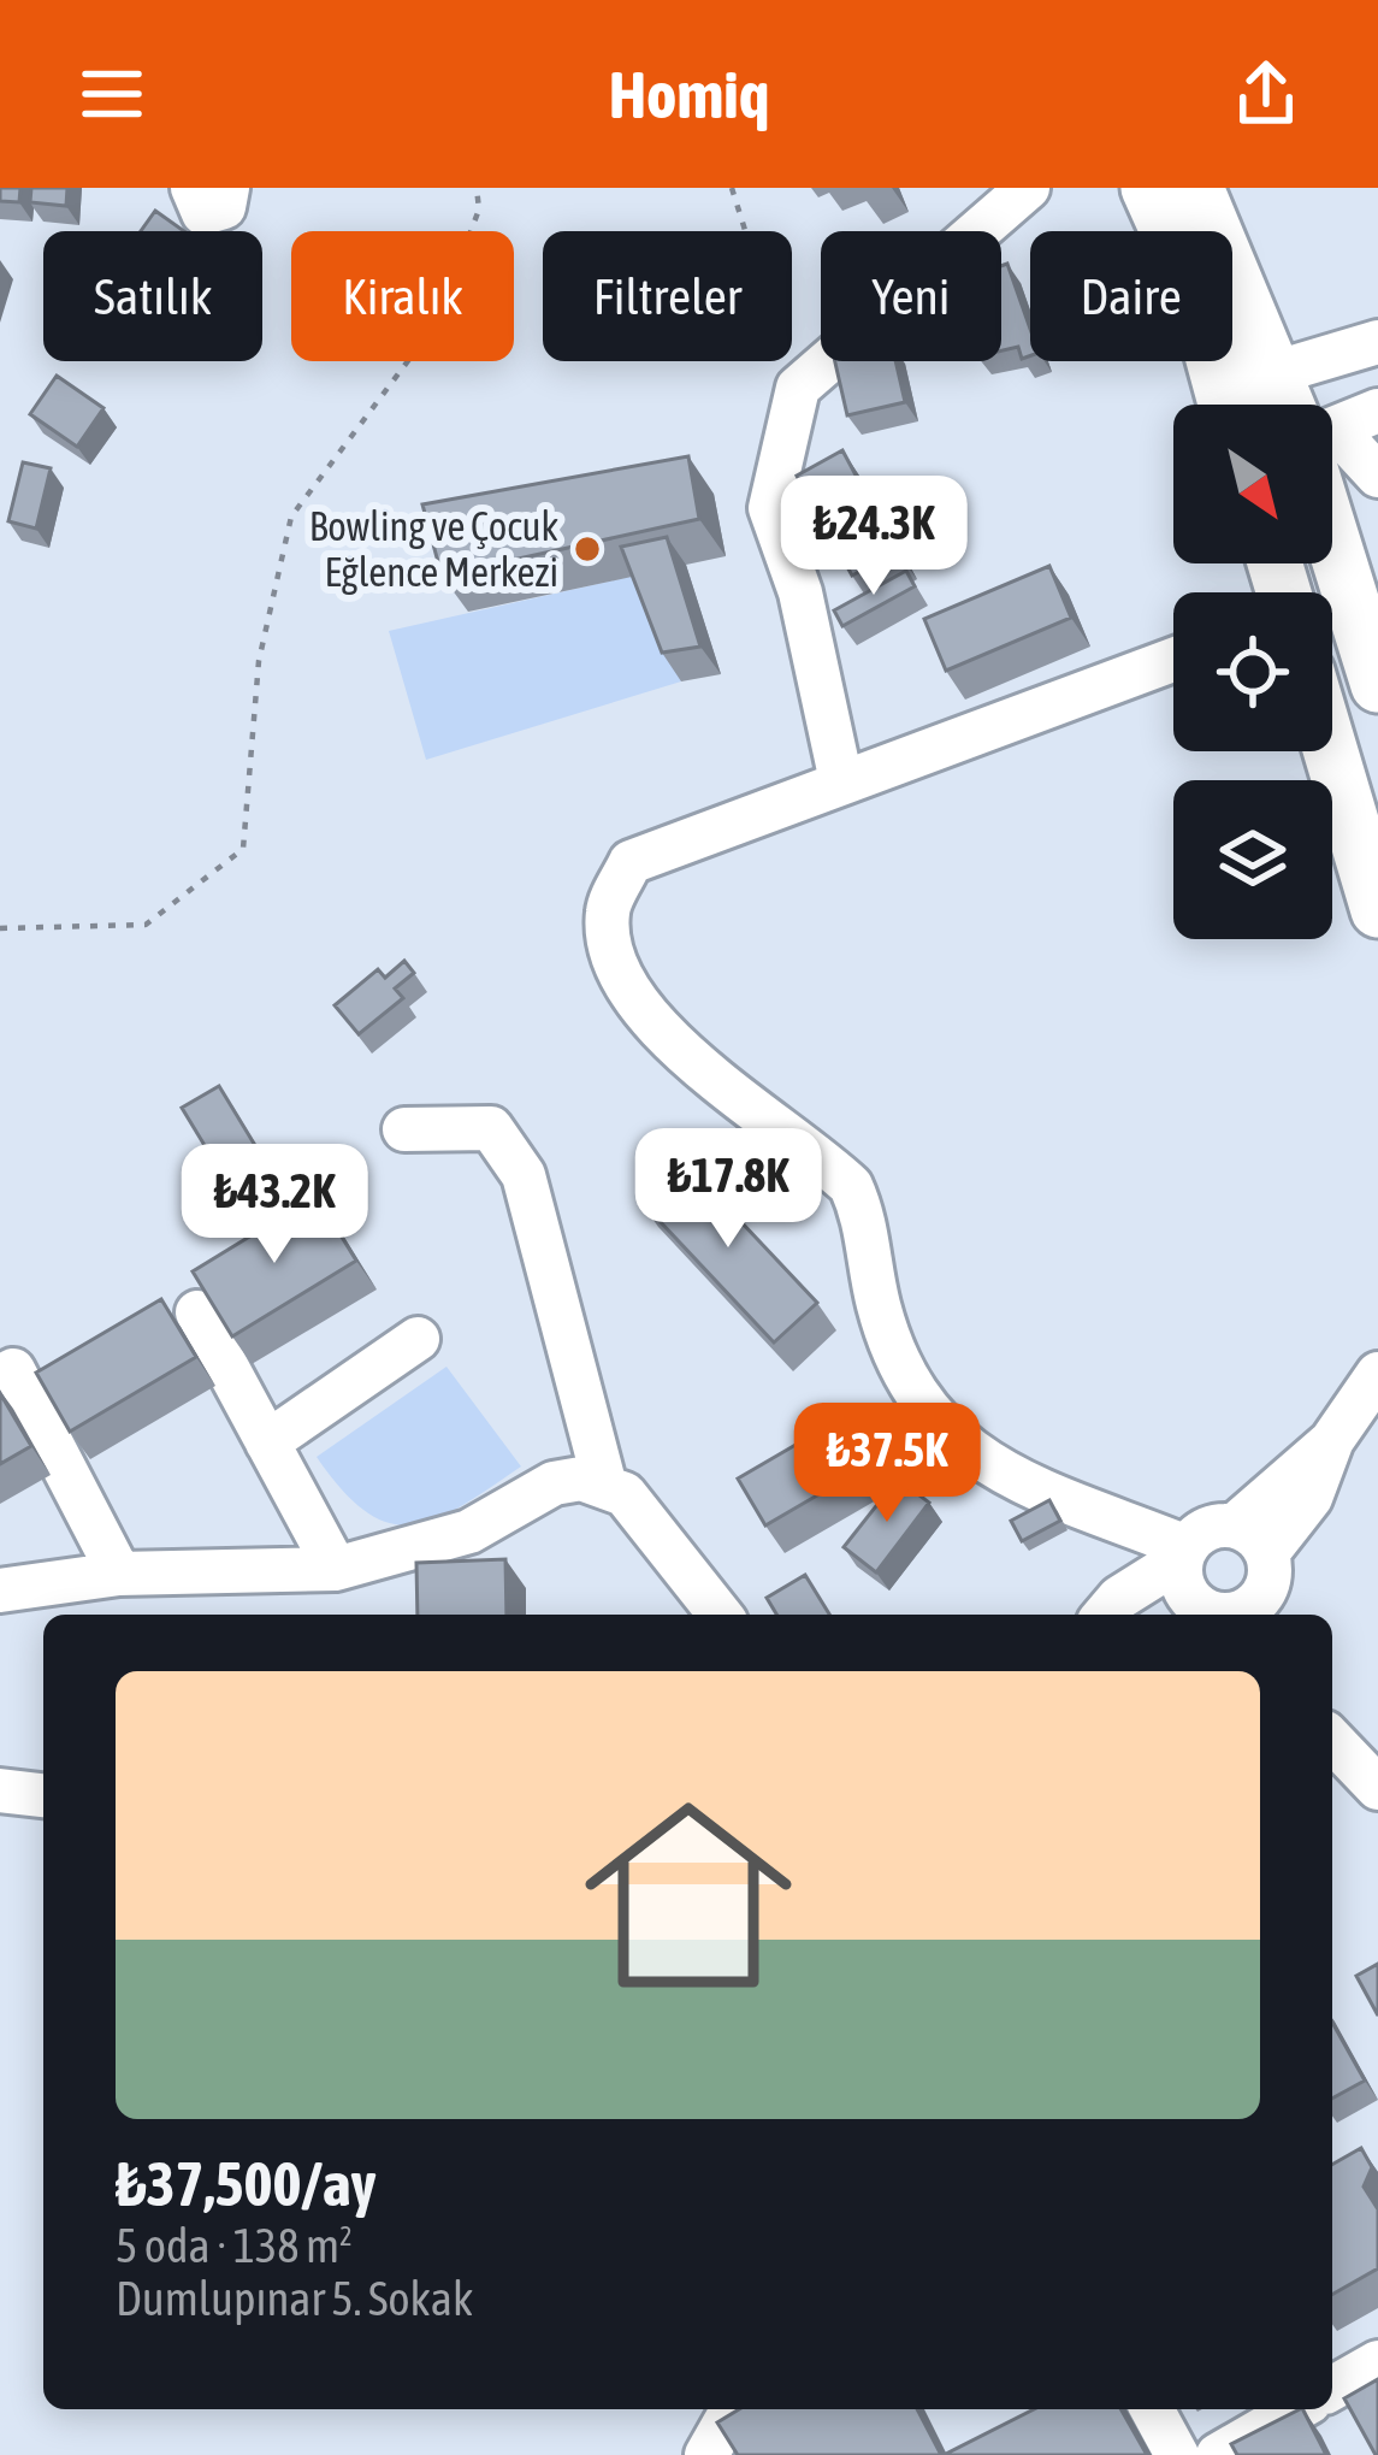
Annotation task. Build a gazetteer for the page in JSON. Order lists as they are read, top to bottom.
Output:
{
  "places": ["Bowling ve Çocuk Eğlence Merkezi"],
  "north": "bottom right",
  "page": {
    "header": "Homiq",
    "chip": [
      "Satılık",
      "Kiralık",
      "Filtreler",
      "Yeni",
      "Daire"
    ],
    "price": [
      "₺24.3K",
      "₺17.8K",
      "₺43.2K",
      "₺37.5K"
    ],
    "list": [
      {
        "name": "₺37,500/ay",
        "note": "5 oda · 138 m² · Dumlupınar 5. Sokak"
      }
    ]
  }
}
